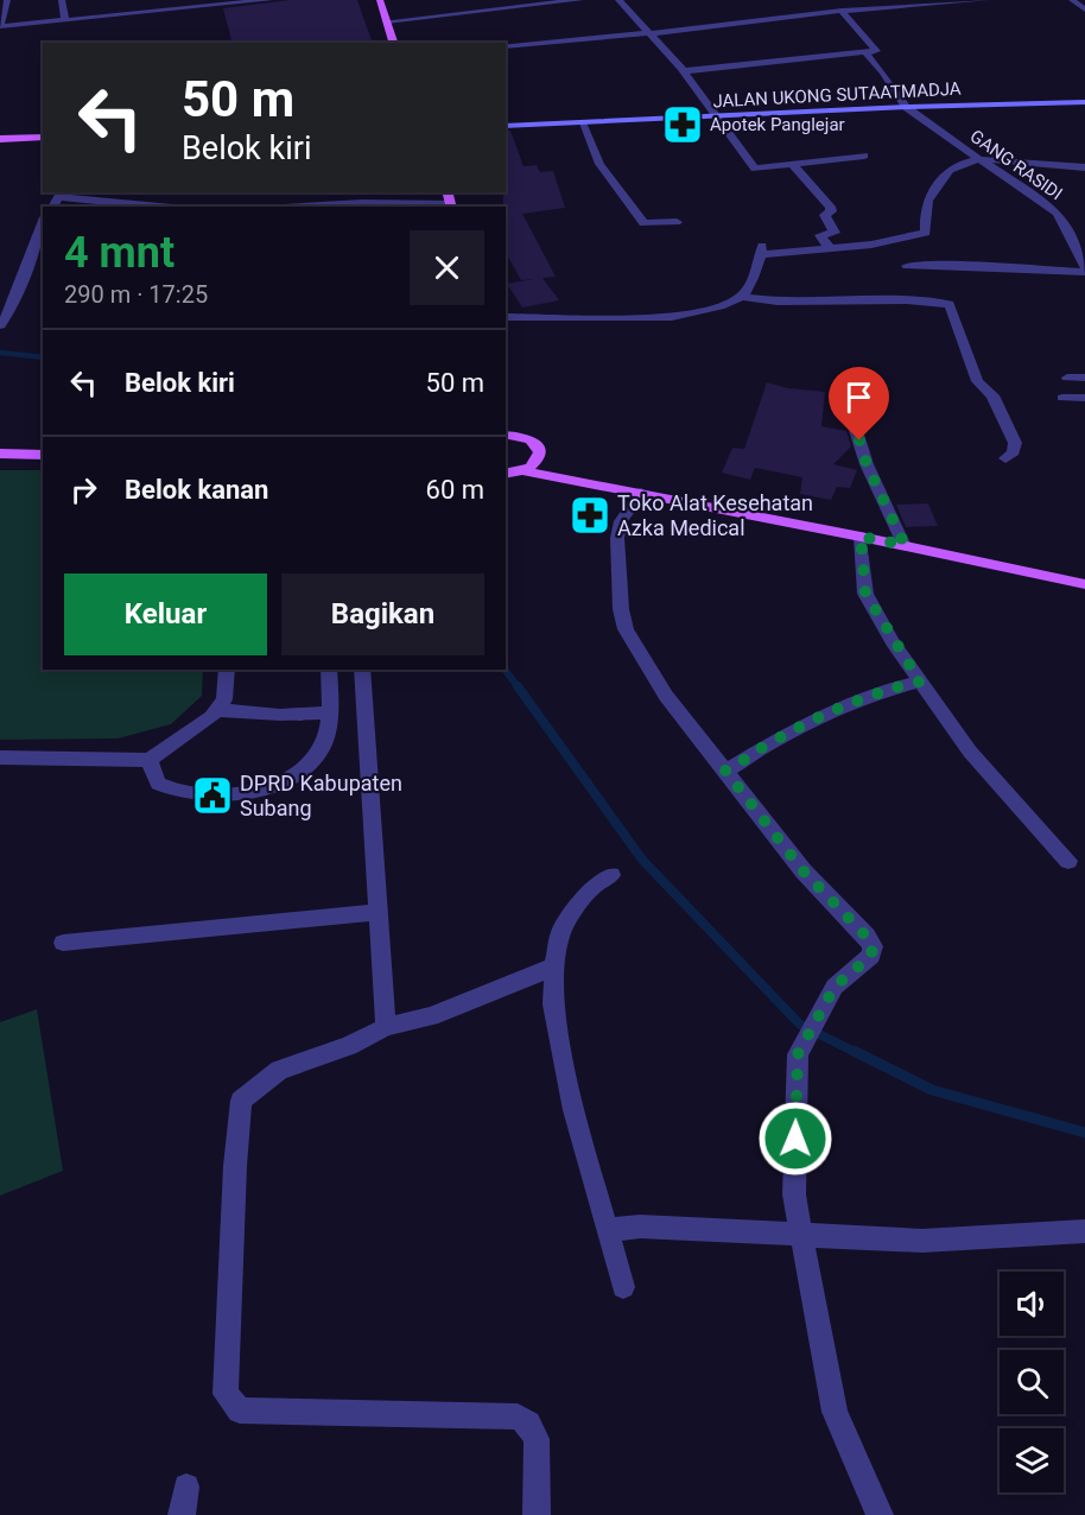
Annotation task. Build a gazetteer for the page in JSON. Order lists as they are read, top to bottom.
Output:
{
  "streets": {
    "main road": ["JALAN UKONG SUTAATMADJA"],
    "street": ["GANG RASIDI"]
  },
  "crossings": [
    ["JALAN UKONG SUTAATMADJA", "GANG RASIDI"]
  ],
  "places": {
    "pharmacy": ["Apotek Panglejar", "Toko Alat Kesehatan Azka Medical"],
    "public building": ["DPRD Kabupaten Subang"]
  },
  "page": {
    "turn": ["50 m", "Belok kiri"],
    "heading": ["4 mnt", "290 m · 17:25"],
    "list": [
      {
        "name": "Belok kiri",
        "value": "50 m"
      },
      {
        "name": "Belok kanan",
        "value": "60 m"
      }
    ],
    "buttons": ["Keluar", "Bagikan"]
  }
}
